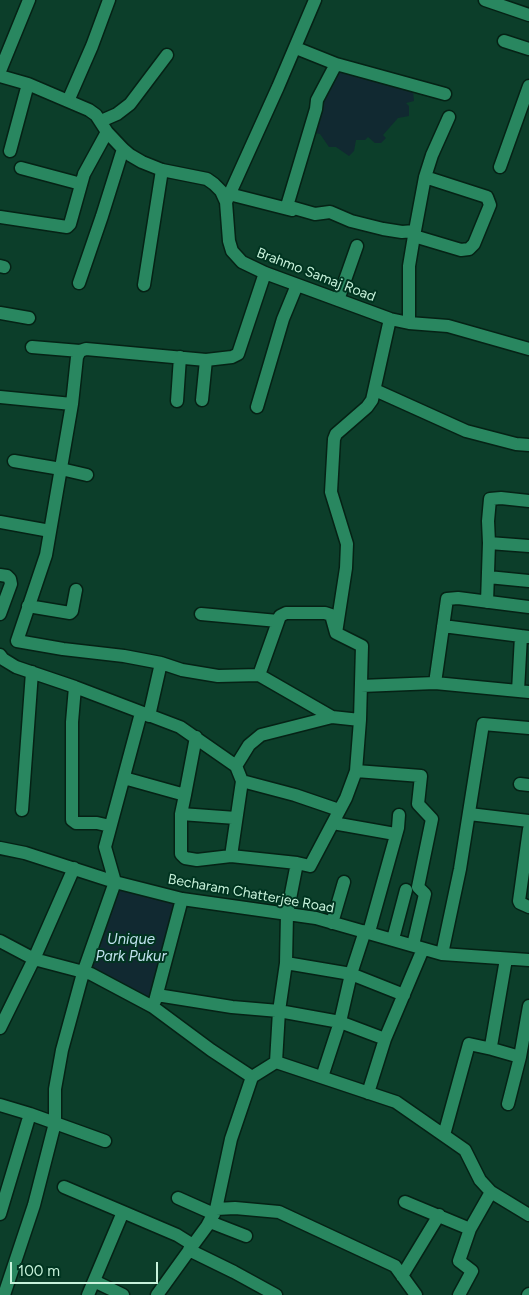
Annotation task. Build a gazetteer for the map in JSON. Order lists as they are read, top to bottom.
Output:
{
  "streets": {
    "street": ["Brahmo Samaj Road", "Becharam Chatterjee Road"]
  },
  "water": ["Unique Park Pukur"],
  "scale_bar": "100 m"
}
